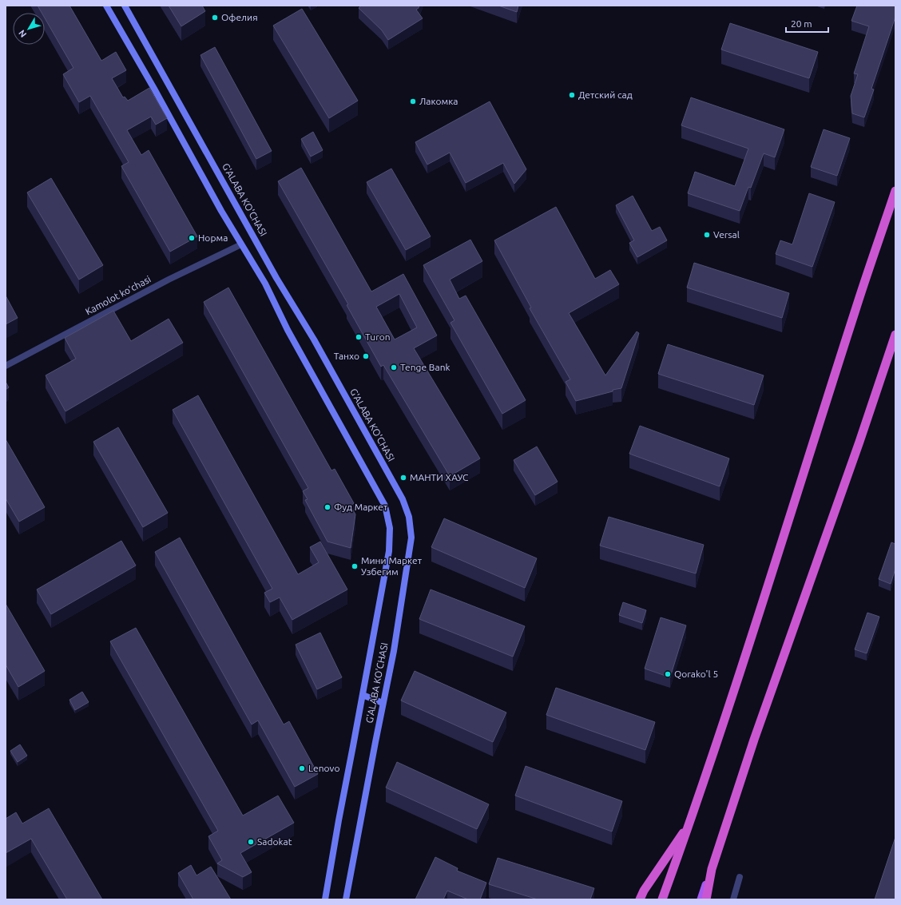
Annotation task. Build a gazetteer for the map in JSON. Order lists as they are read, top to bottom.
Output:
{
  "streets": {
    "main road": ["G'ALABA KO'CHASI"],
    "street": ["Kamolot koʻchasi"]
  },
  "crossings": [
    ["G'ALABA KO'CHASI", "Kamolot koʻchasi"]
  ],
  "places": [
    "Офелия",
    "Детский сад",
    "Лакомка",
    "Versal",
    "Норма",
    "Turon",
    "Танхо",
    "Tenge Bank",
    "МАНТИ ХАУС",
    "Фуд Маркет",
    "Мини Маркет Узбегим",
    "Qorako'l 5",
    "Lenovo",
    "Sadokat"
  ],
  "scale_bar": "20 m",
  "north": "bottom left"
}
